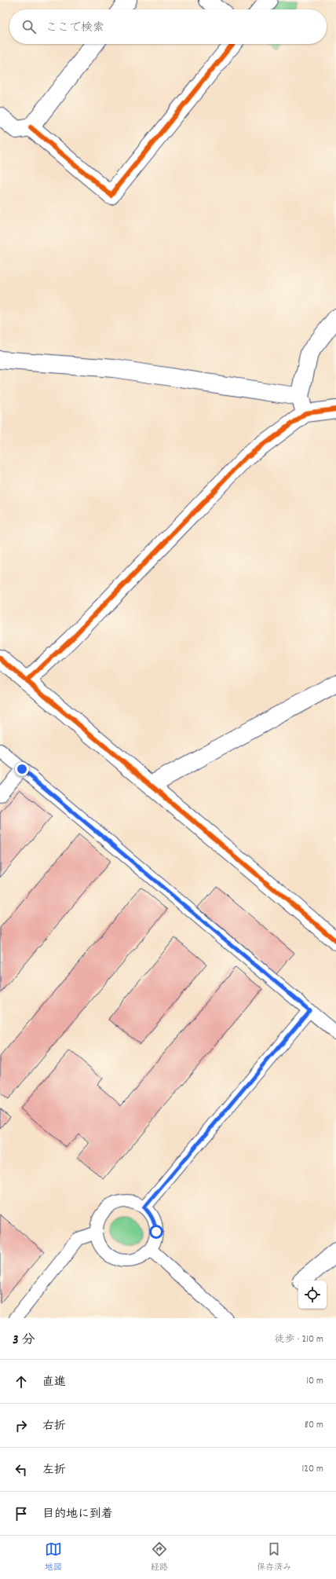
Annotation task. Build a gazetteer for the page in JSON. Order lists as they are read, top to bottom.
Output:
{
  "page": {
    "search": "ここで検索",
    "heading": ["3 分", "徒歩 · 210 m"],
    "list": [
      ["直進", "10 m"],
      ["右折", "80 m"],
      ["左折", "120 m"],
      "目的地に到着"
    ],
    "nav": ["地図", "経路", "保存済み"]
  }
}
